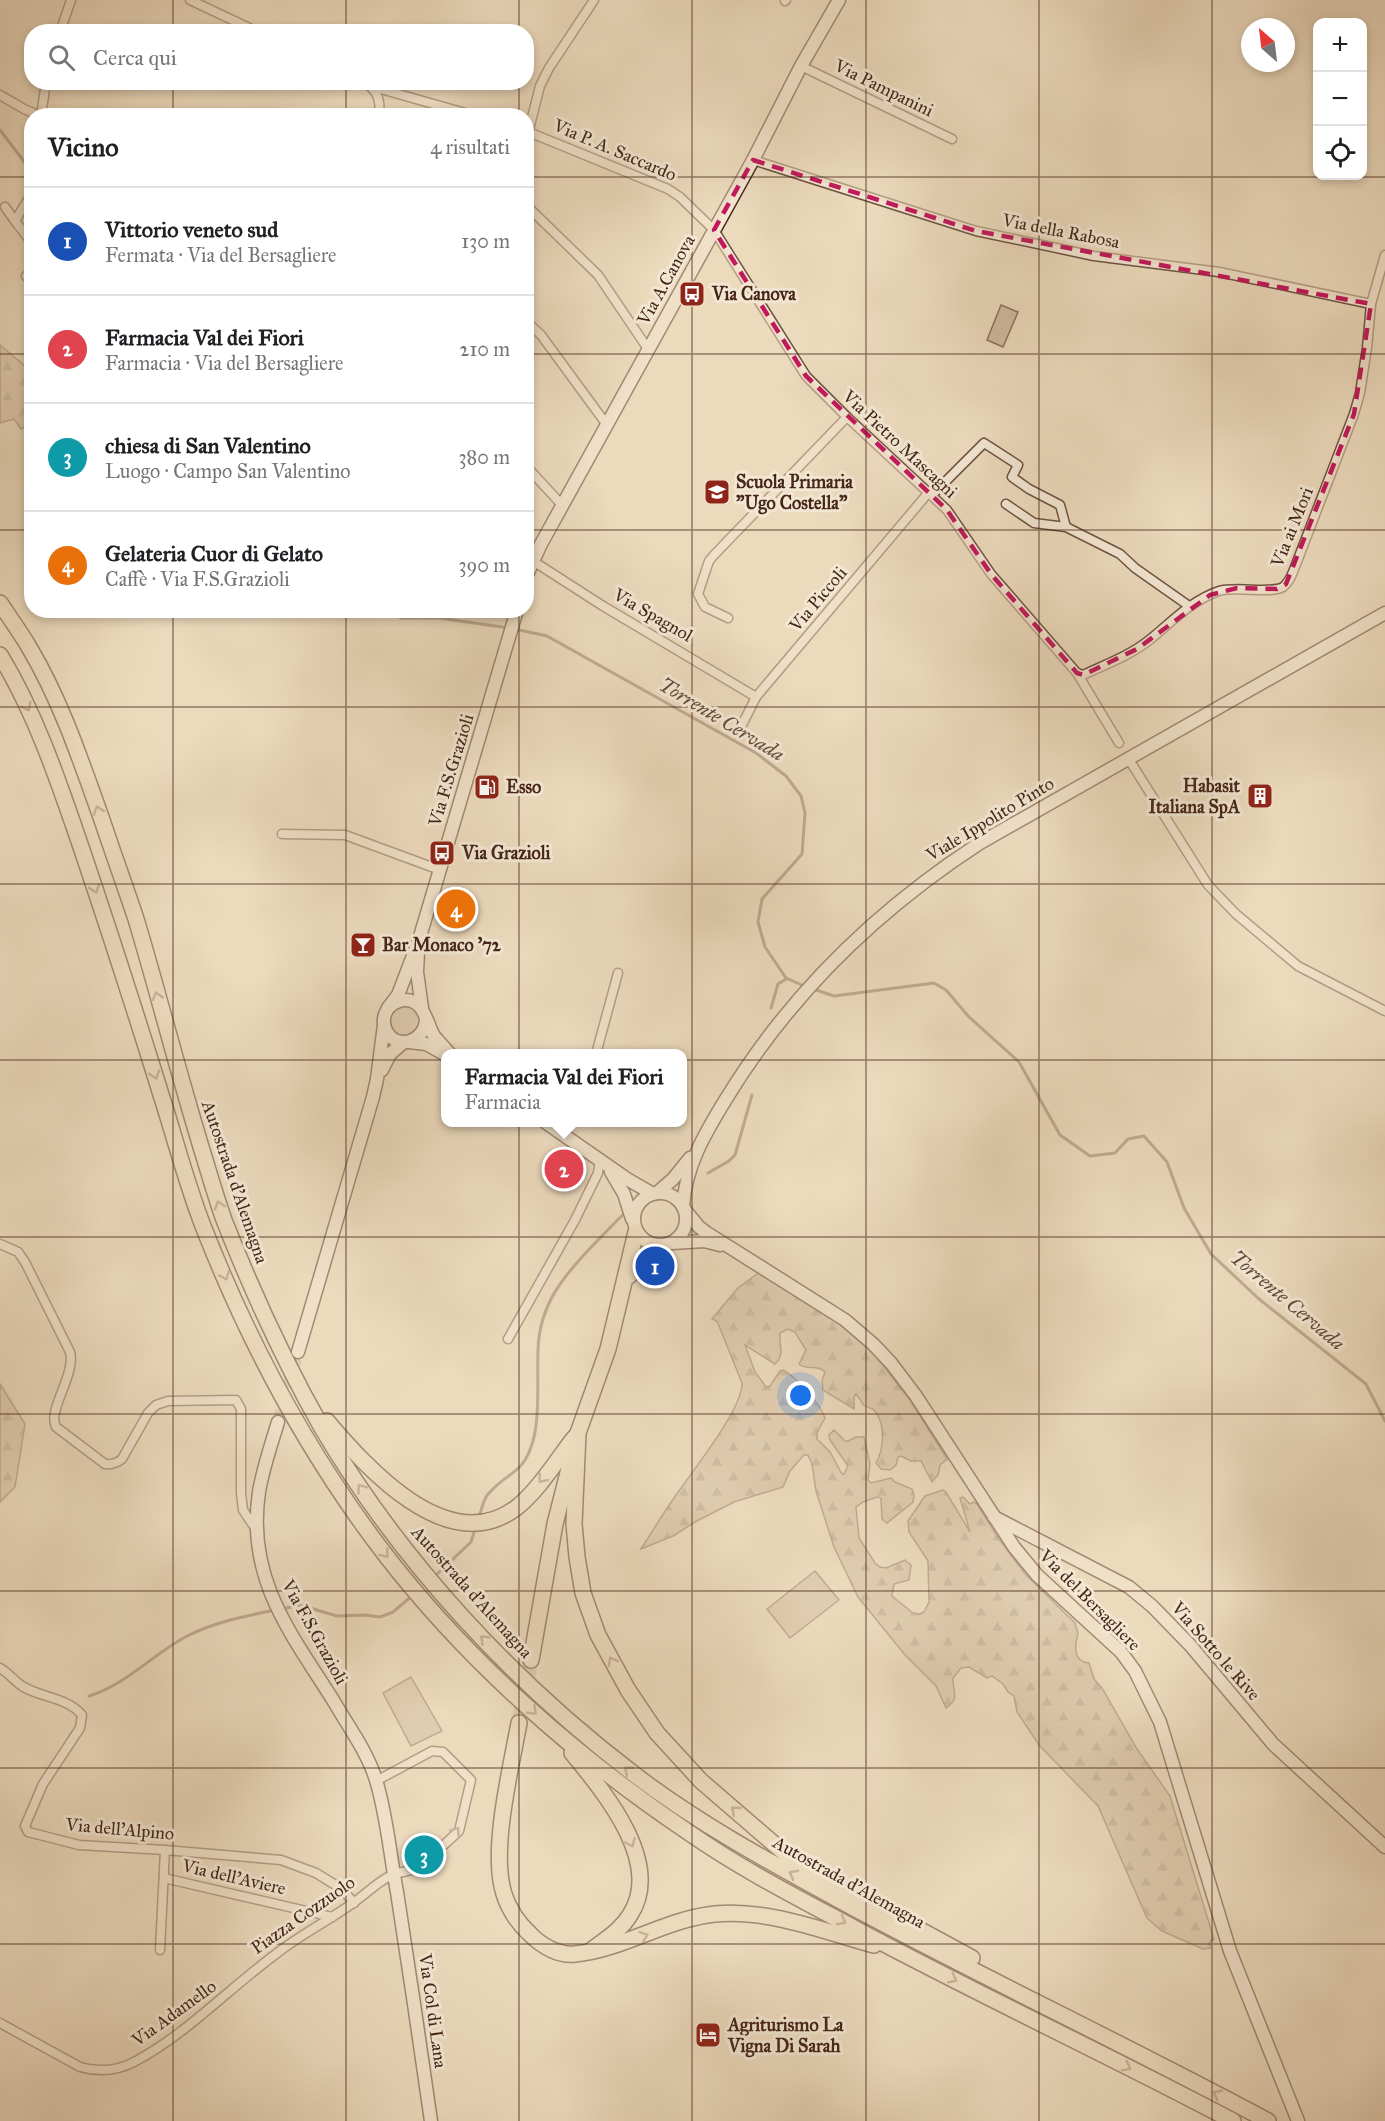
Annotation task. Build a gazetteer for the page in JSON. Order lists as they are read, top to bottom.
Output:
{
  "streets": {
    "highway": ["Autostrada d'Alemagna"],
    "main road": [
      "Via A.Canova",
      "Via F.S.Grazioli",
      "Viale Ippolito Pinto",
      "Via del Bersagliere",
      "Via Sotto le Rive",
      "Via Col di Lana"
    ],
    "street": [
      "Via Pampanini",
      "Via P. A. Saccardo",
      "Via della Rabosa",
      "Via Pietro Mascagni",
      "Via ai Mori",
      "Via Piccoli",
      "Via Spagnol",
      "Via dell'Alpino",
      "Via dell'Aviere",
      "Piazza Cozzuolo",
      "Via Adamello"
    ]
  },
  "crossings": [
    ["Via Pampanini", "Via A.Canova"],
    ["Via P. A. Saccardo", "Via A.Canova"],
    ["Via P. A. Saccardo", "Via Pietro Mascagni"],
    ["Via della Rabosa", "Via A.Canova"],
    ["Via della Rabosa", "Via ai Mori"],
    ["Via A.Canova", "Via Pietro Mascagni"],
    ["Via Pietro Mascagni", "Via ai Mori"],
    ["Via Pietro Mascagni", "Via Piccoli"],
    ["Via Piccoli", "Via Spagnol"],
    ["Via F.S.Grazioli", "Piazza Cozzuolo"],
    ["Via F.S.Grazioli", "Via Col di Lana"],
    ["Viale Ippolito Pinto", "Via del Bersagliere"],
    ["Via del Bersagliere", "Via Sotto le Rive"],
    ["Via dell'Alpino", "Via dell'Aviere"],
    ["Via dell'Alpino", "Piazza Cozzuolo"],
    ["Via dell'Aviere", "Piazza Cozzuolo"],
    ["Piazza Cozzuolo", "Via Col di Lana"],
    ["Piazza Cozzuolo", "Via Adamello"]
  ],
  "water": ["Torrente Cervada"],
  "places": {
    "bus stop": ["Via Canova", "Via Grazioli"],
    "school or university": ["Scuola Primaria \"Ugo Costella\""],
    "fuel station": ["Esso"],
    "building": ["Habasit Italiana SpA"],
    "bar": ["Bar Monaco '72"],
    "hotel": ["Agriturismo La Vigna Di Sarah"]
  },
  "north": "top left",
  "page": {
    "map_buttons": ["+", "−"],
    "search": "Cerca qui",
    "heading": ["Vicino", "4 risultati"],
    "list": [
      {
        "mark": "1",
        "name": "Vittorio veneto sud",
        "note": "Fermata · Via del Bersagliere",
        "value": "130 m"
      },
      {
        "mark": "2",
        "name": "Farmacia Val dei Fiori",
        "note": "Farmacia · Via del Bersagliere",
        "value": "210 m"
      },
      {
        "mark": "3",
        "name": "chiesa di San Valentino",
        "note": "Luogo · Campo San Valentino",
        "value": "380 m"
      },
      {
        "mark": "4",
        "name": "Gelateria Cuor di Gelato",
        "note": "Caffè · Via F.S.Grazioli",
        "value": "390 m"
      }
    ],
    "pins": [
      "4",
      "2",
      "1",
      "3"
    ],
    "popup": ["Farmacia Val dei Fiori", "Farmacia"]
  }
}
